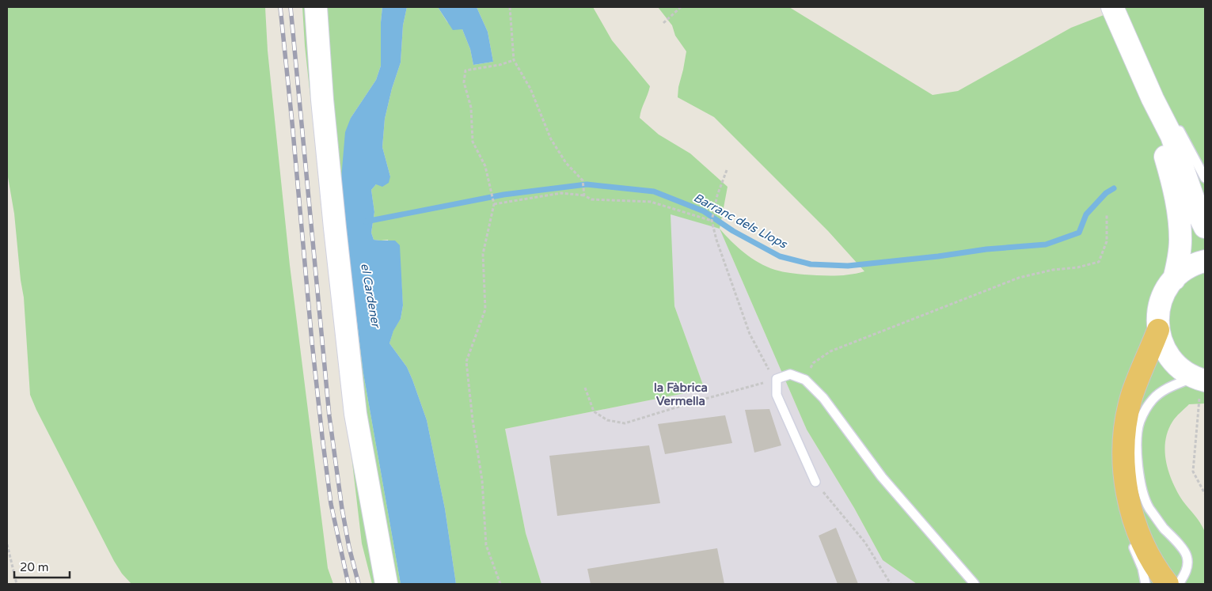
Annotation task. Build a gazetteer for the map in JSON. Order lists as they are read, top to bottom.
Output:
{
  "districts": ["la Fàbrica Vermella"],
  "water": ["Barranc dels Llops", "el Cardener"],
  "scale_bar": "20 m"
}
